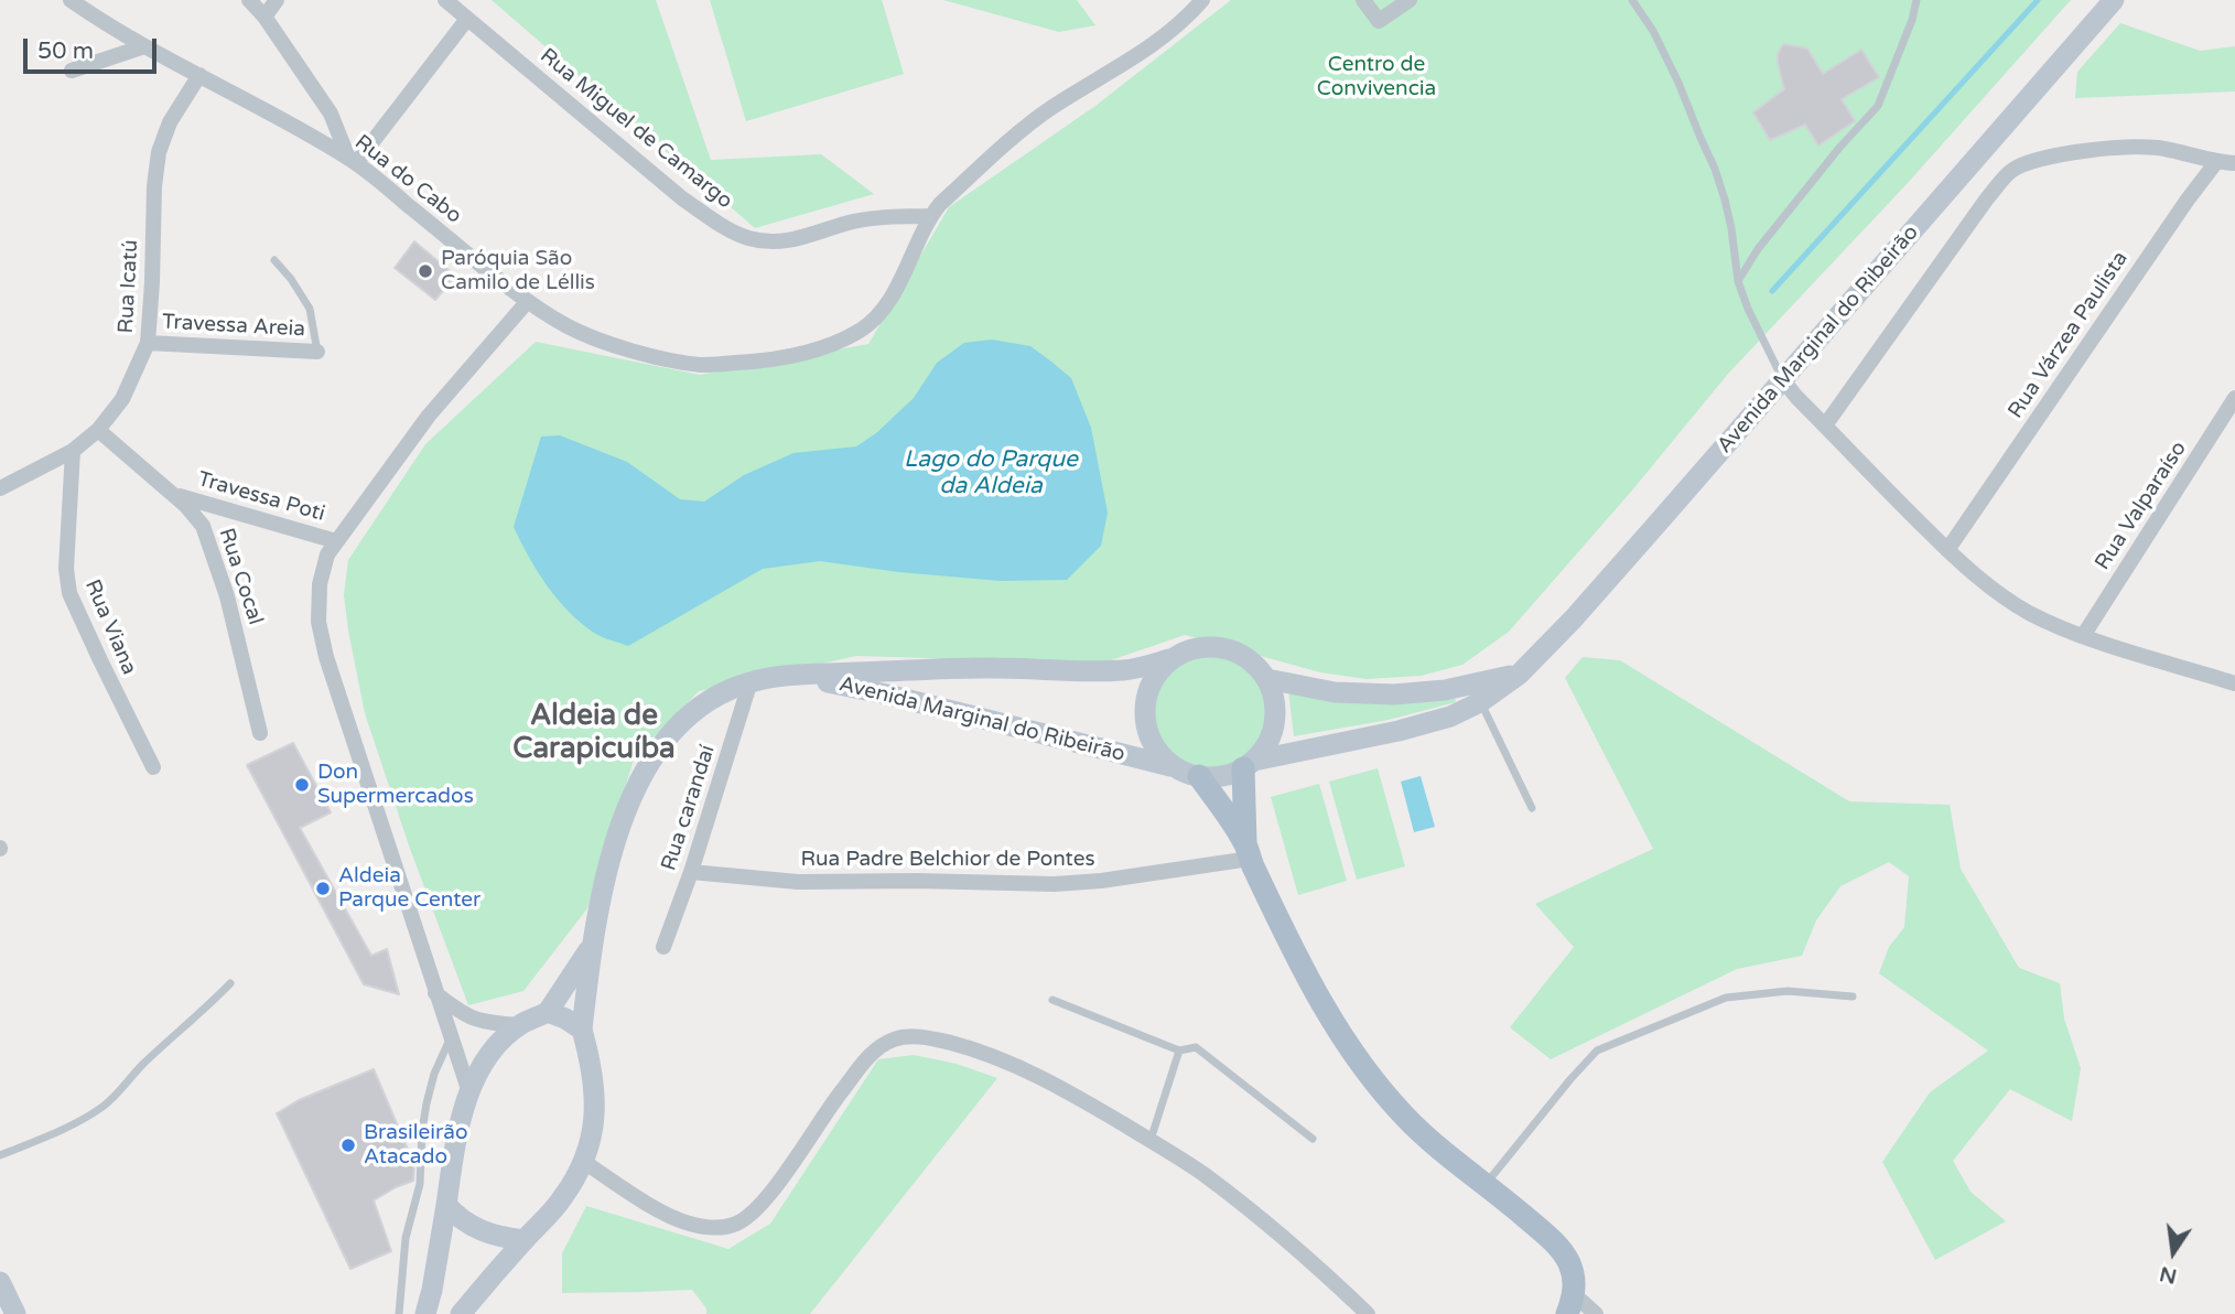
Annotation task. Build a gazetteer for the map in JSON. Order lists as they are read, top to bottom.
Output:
{
  "streets": {
    "main road": ["Avenida Marginal do Ribeirão"],
    "street": [
      "Rua Miguel de Camargo",
      "Rua do Cabo",
      "Rua Icatú",
      "Travessa Areia",
      "Rua Várzea Paulista",
      "Travessa Poti",
      "Rua Valparaíso",
      "Rua Cocal",
      "Rua Viana",
      "Rua carandaí",
      "Rua Padre Belchior de Pontes"
    ]
  },
  "crossings": [
    ["Rua Miguel de Camargo", "Rua do Cabo"],
    ["Rua do Cabo", "Rua Icatú"],
    ["Rua Icatú", "Travessa Areia"],
    ["Rua Icatú", "Rua Cocal"],
    ["Rua Icatú", "Rua Viana"],
    ["Avenida Marginal do Ribeirão", "Rua carandaí"],
    ["Travessa Poti", "Rua Cocal"],
    ["Rua carandaí", "Rua Padre Belchior de Pontes"]
  ],
  "districts": ["Aldeia de Carapicuíba"],
  "water": ["Lago do Parque da Aldeia"],
  "parks": ["Centro de Convivencia"],
  "places": [
    "Paróquia São Camilo de Léllis",
    "Don Supermercados",
    "Aldeia Parque Center",
    "Brasileirão Atacado"
  ],
  "scale_bar": "50 m",
  "north": "bottom"
}
